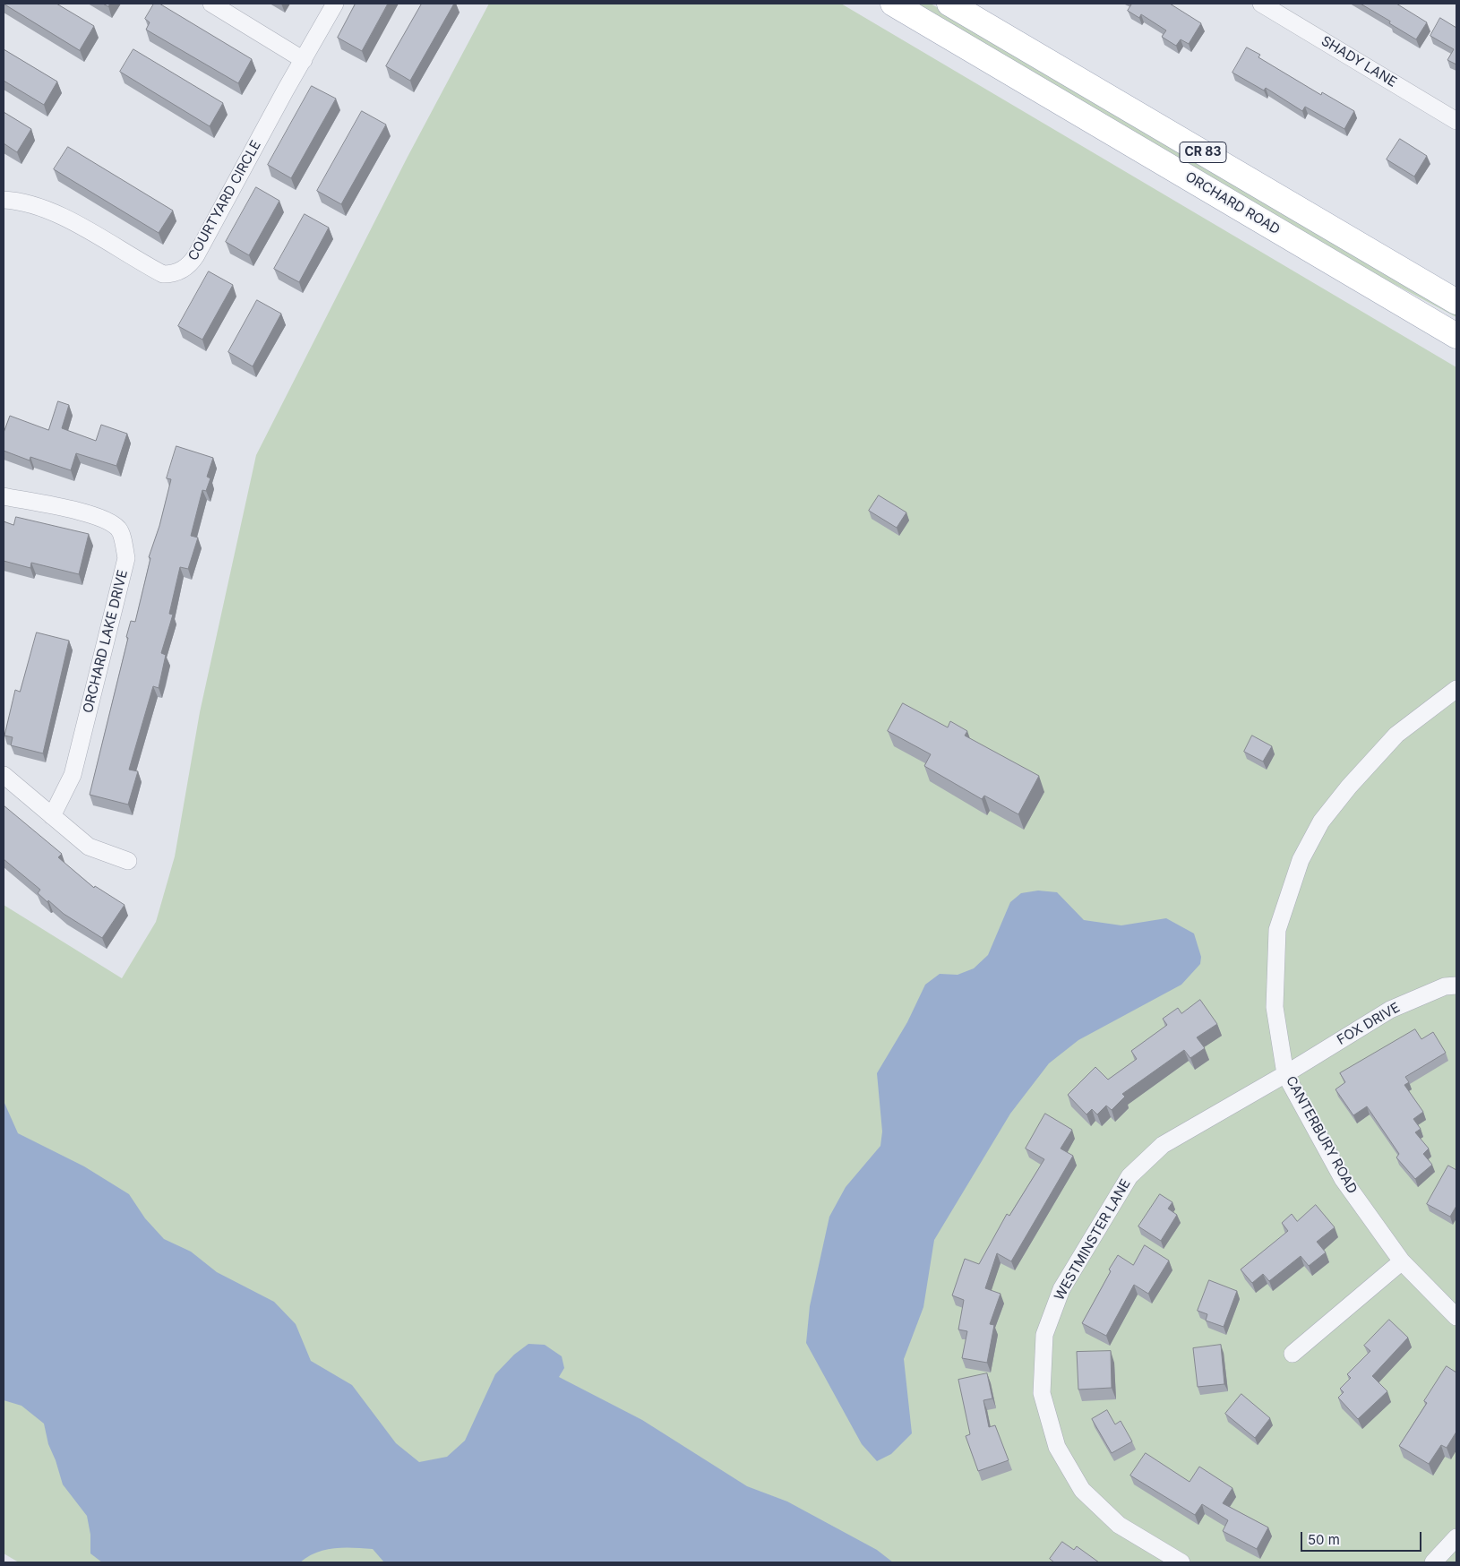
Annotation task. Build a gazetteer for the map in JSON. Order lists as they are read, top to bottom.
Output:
{
  "streets": {
    "main road": ["CR 83", "ORCHARD ROAD"],
    "street": [
      "SHADY LANE",
      "COURTYARD CIRCLE",
      "ORCHARD LAKE DRIVE",
      "FOX DRIVE",
      "CANTERBURY ROAD",
      "WESTMINSTER LANE"
    ]
  },
  "crossings": [
    ["FOX DRIVE", "CANTERBURY ROAD"],
    ["FOX DRIVE", "WESTMINSTER LANE"],
    ["CANTERBURY ROAD", "WESTMINSTER LANE"]
  ],
  "scale_bar": "50 m"
}
